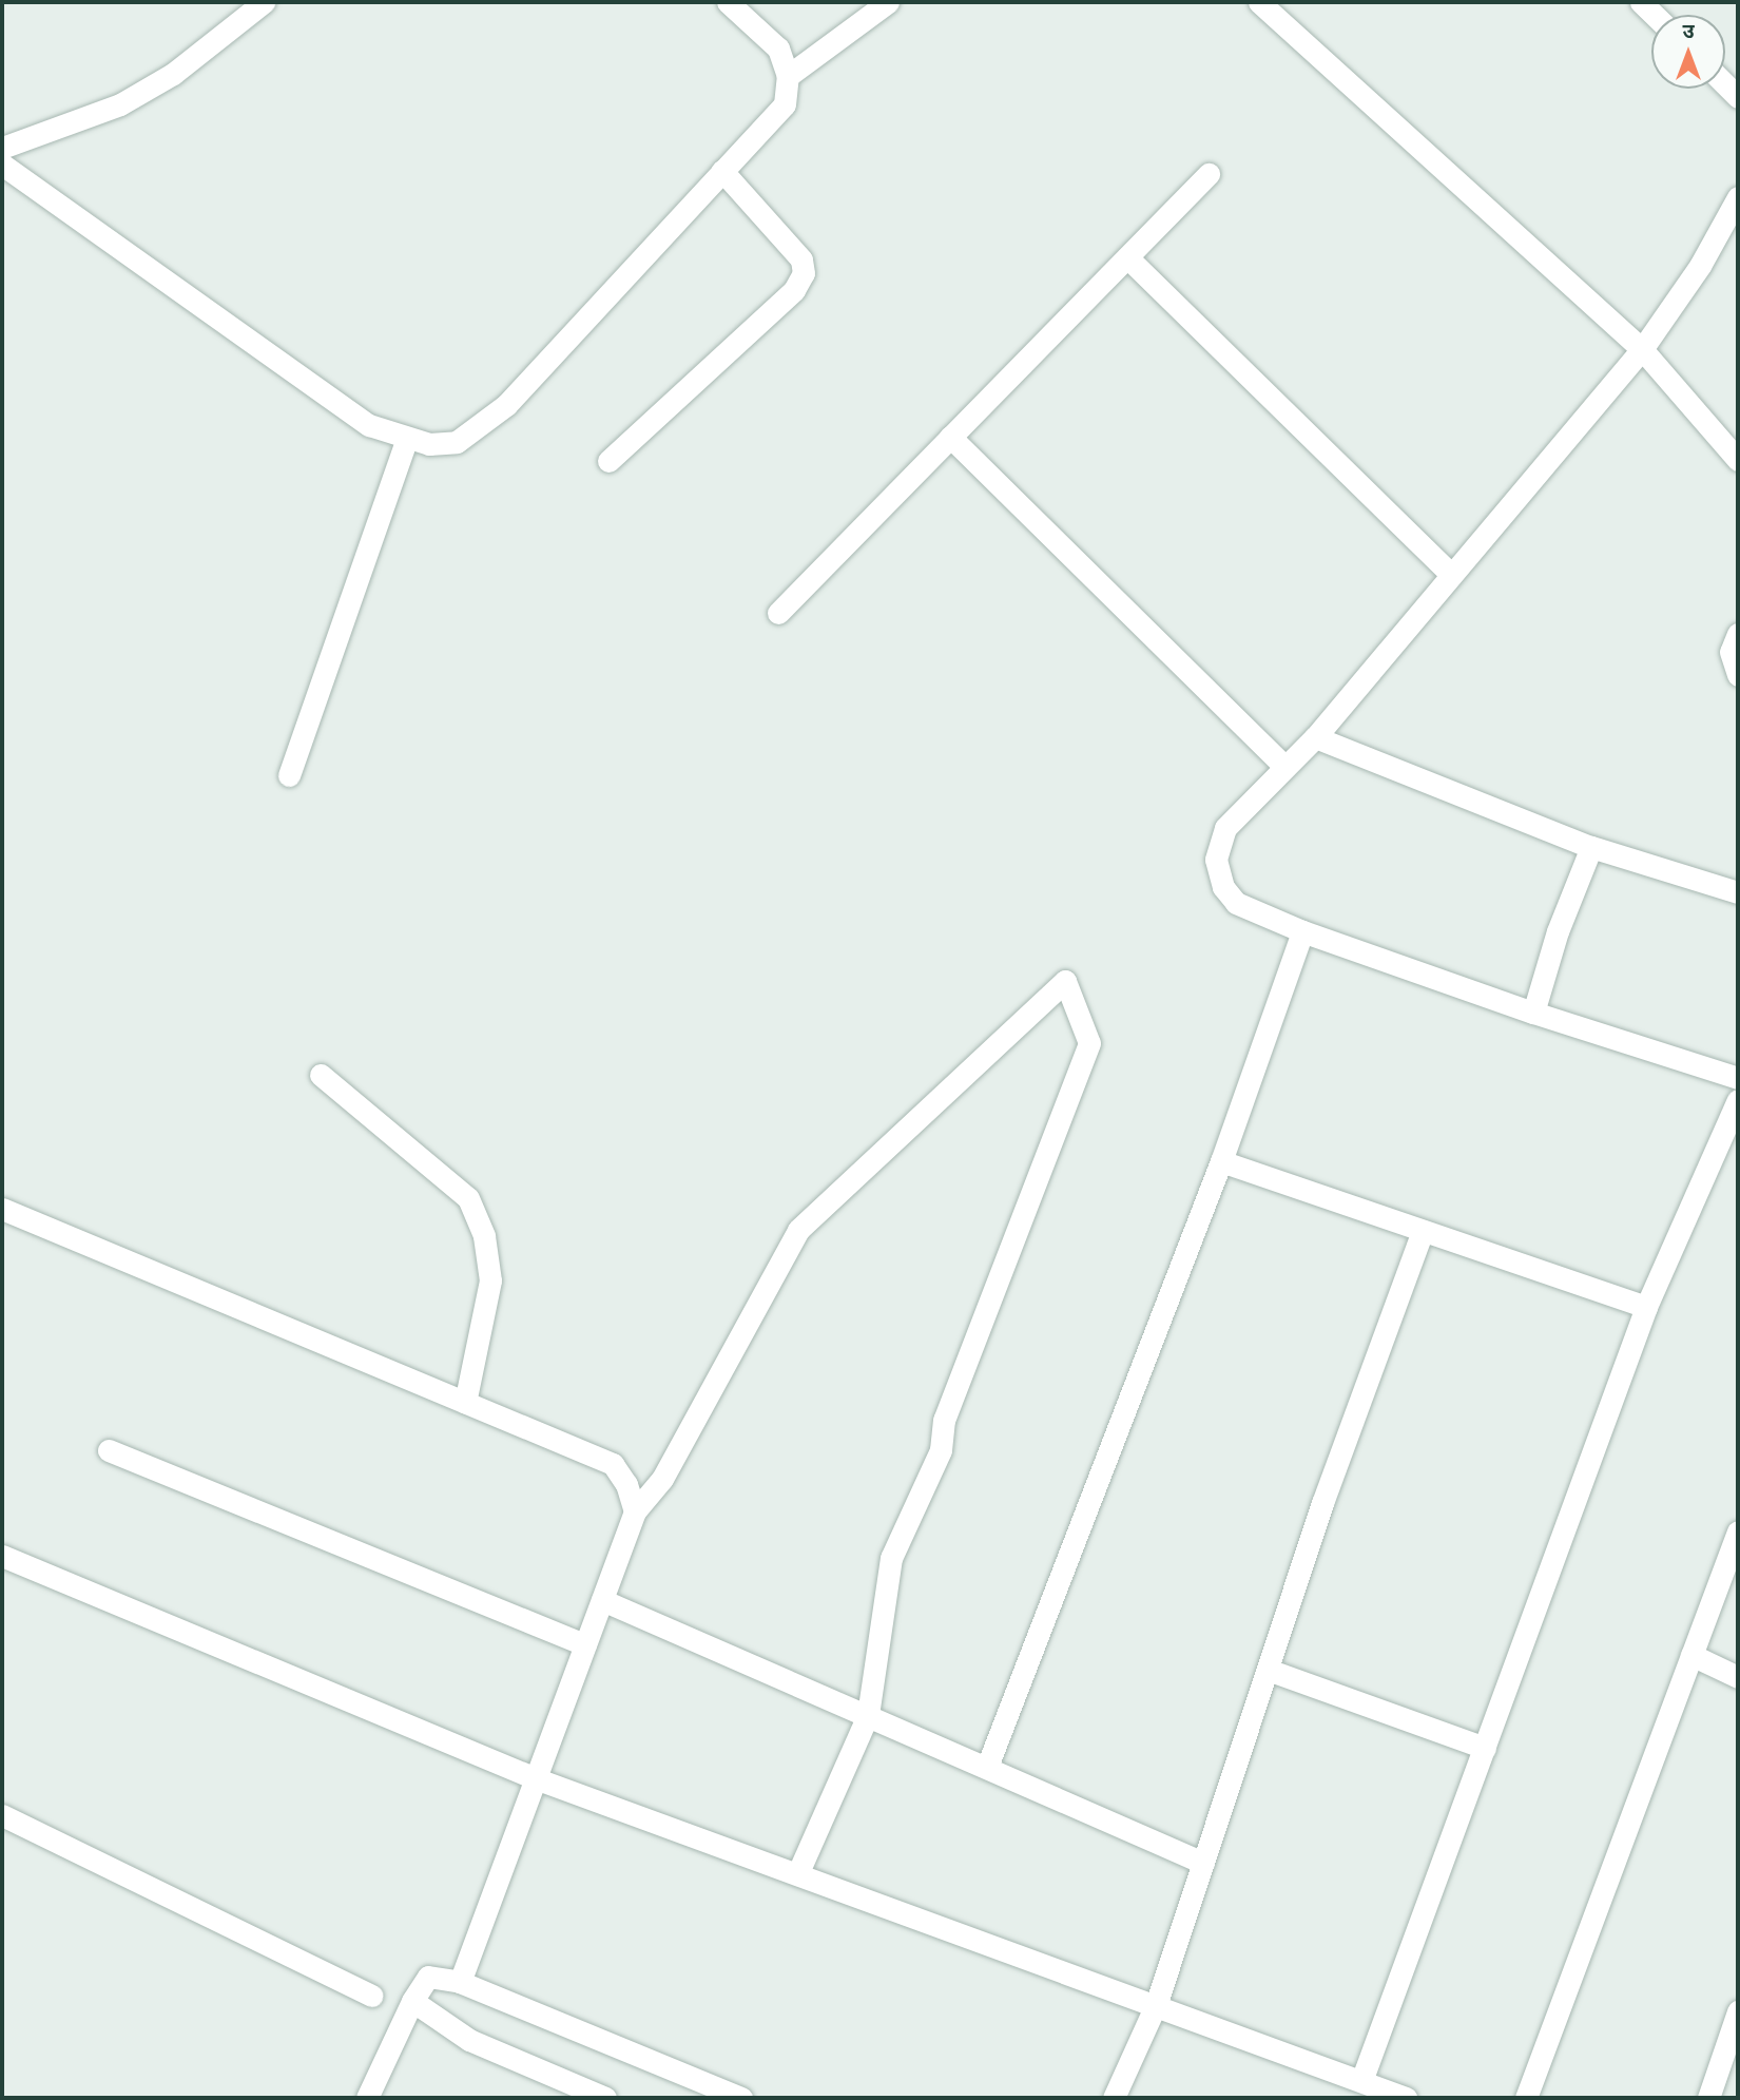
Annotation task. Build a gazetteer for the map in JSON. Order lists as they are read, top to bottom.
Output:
{
  "north": "top"
}
